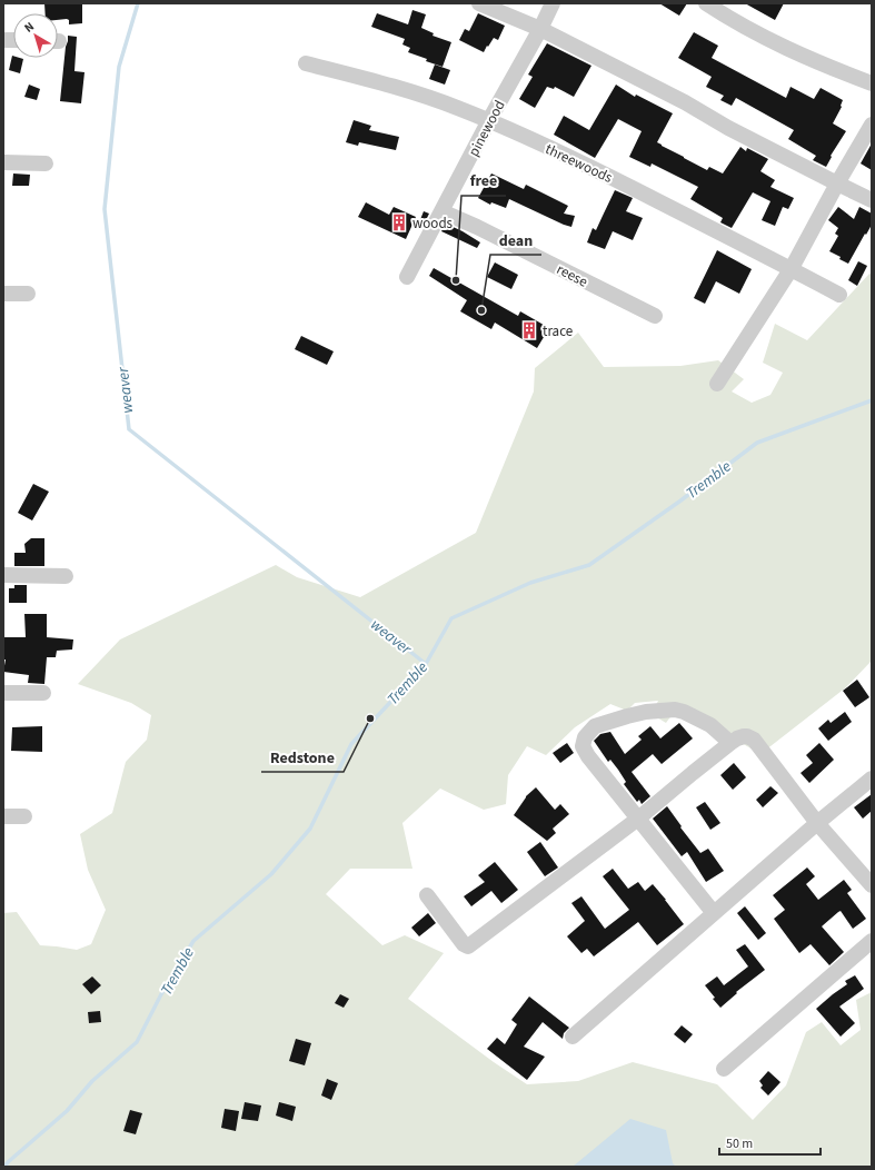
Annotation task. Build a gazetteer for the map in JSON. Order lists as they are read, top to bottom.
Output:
{
  "streets": {
    "street": ["pinewood", "threewoods", "reese"]
  },
  "crossings": [
    ["pinewood", "threewoods"],
    ["pinewood", "reese"]
  ],
  "water": ["weaver", "Tremble"],
  "places": {
    "building": ["woods", "trace"],
    "other": ["free", "dean", "Redstone"]
  },
  "scale_bar": "50 m",
  "north": "top left"
}
